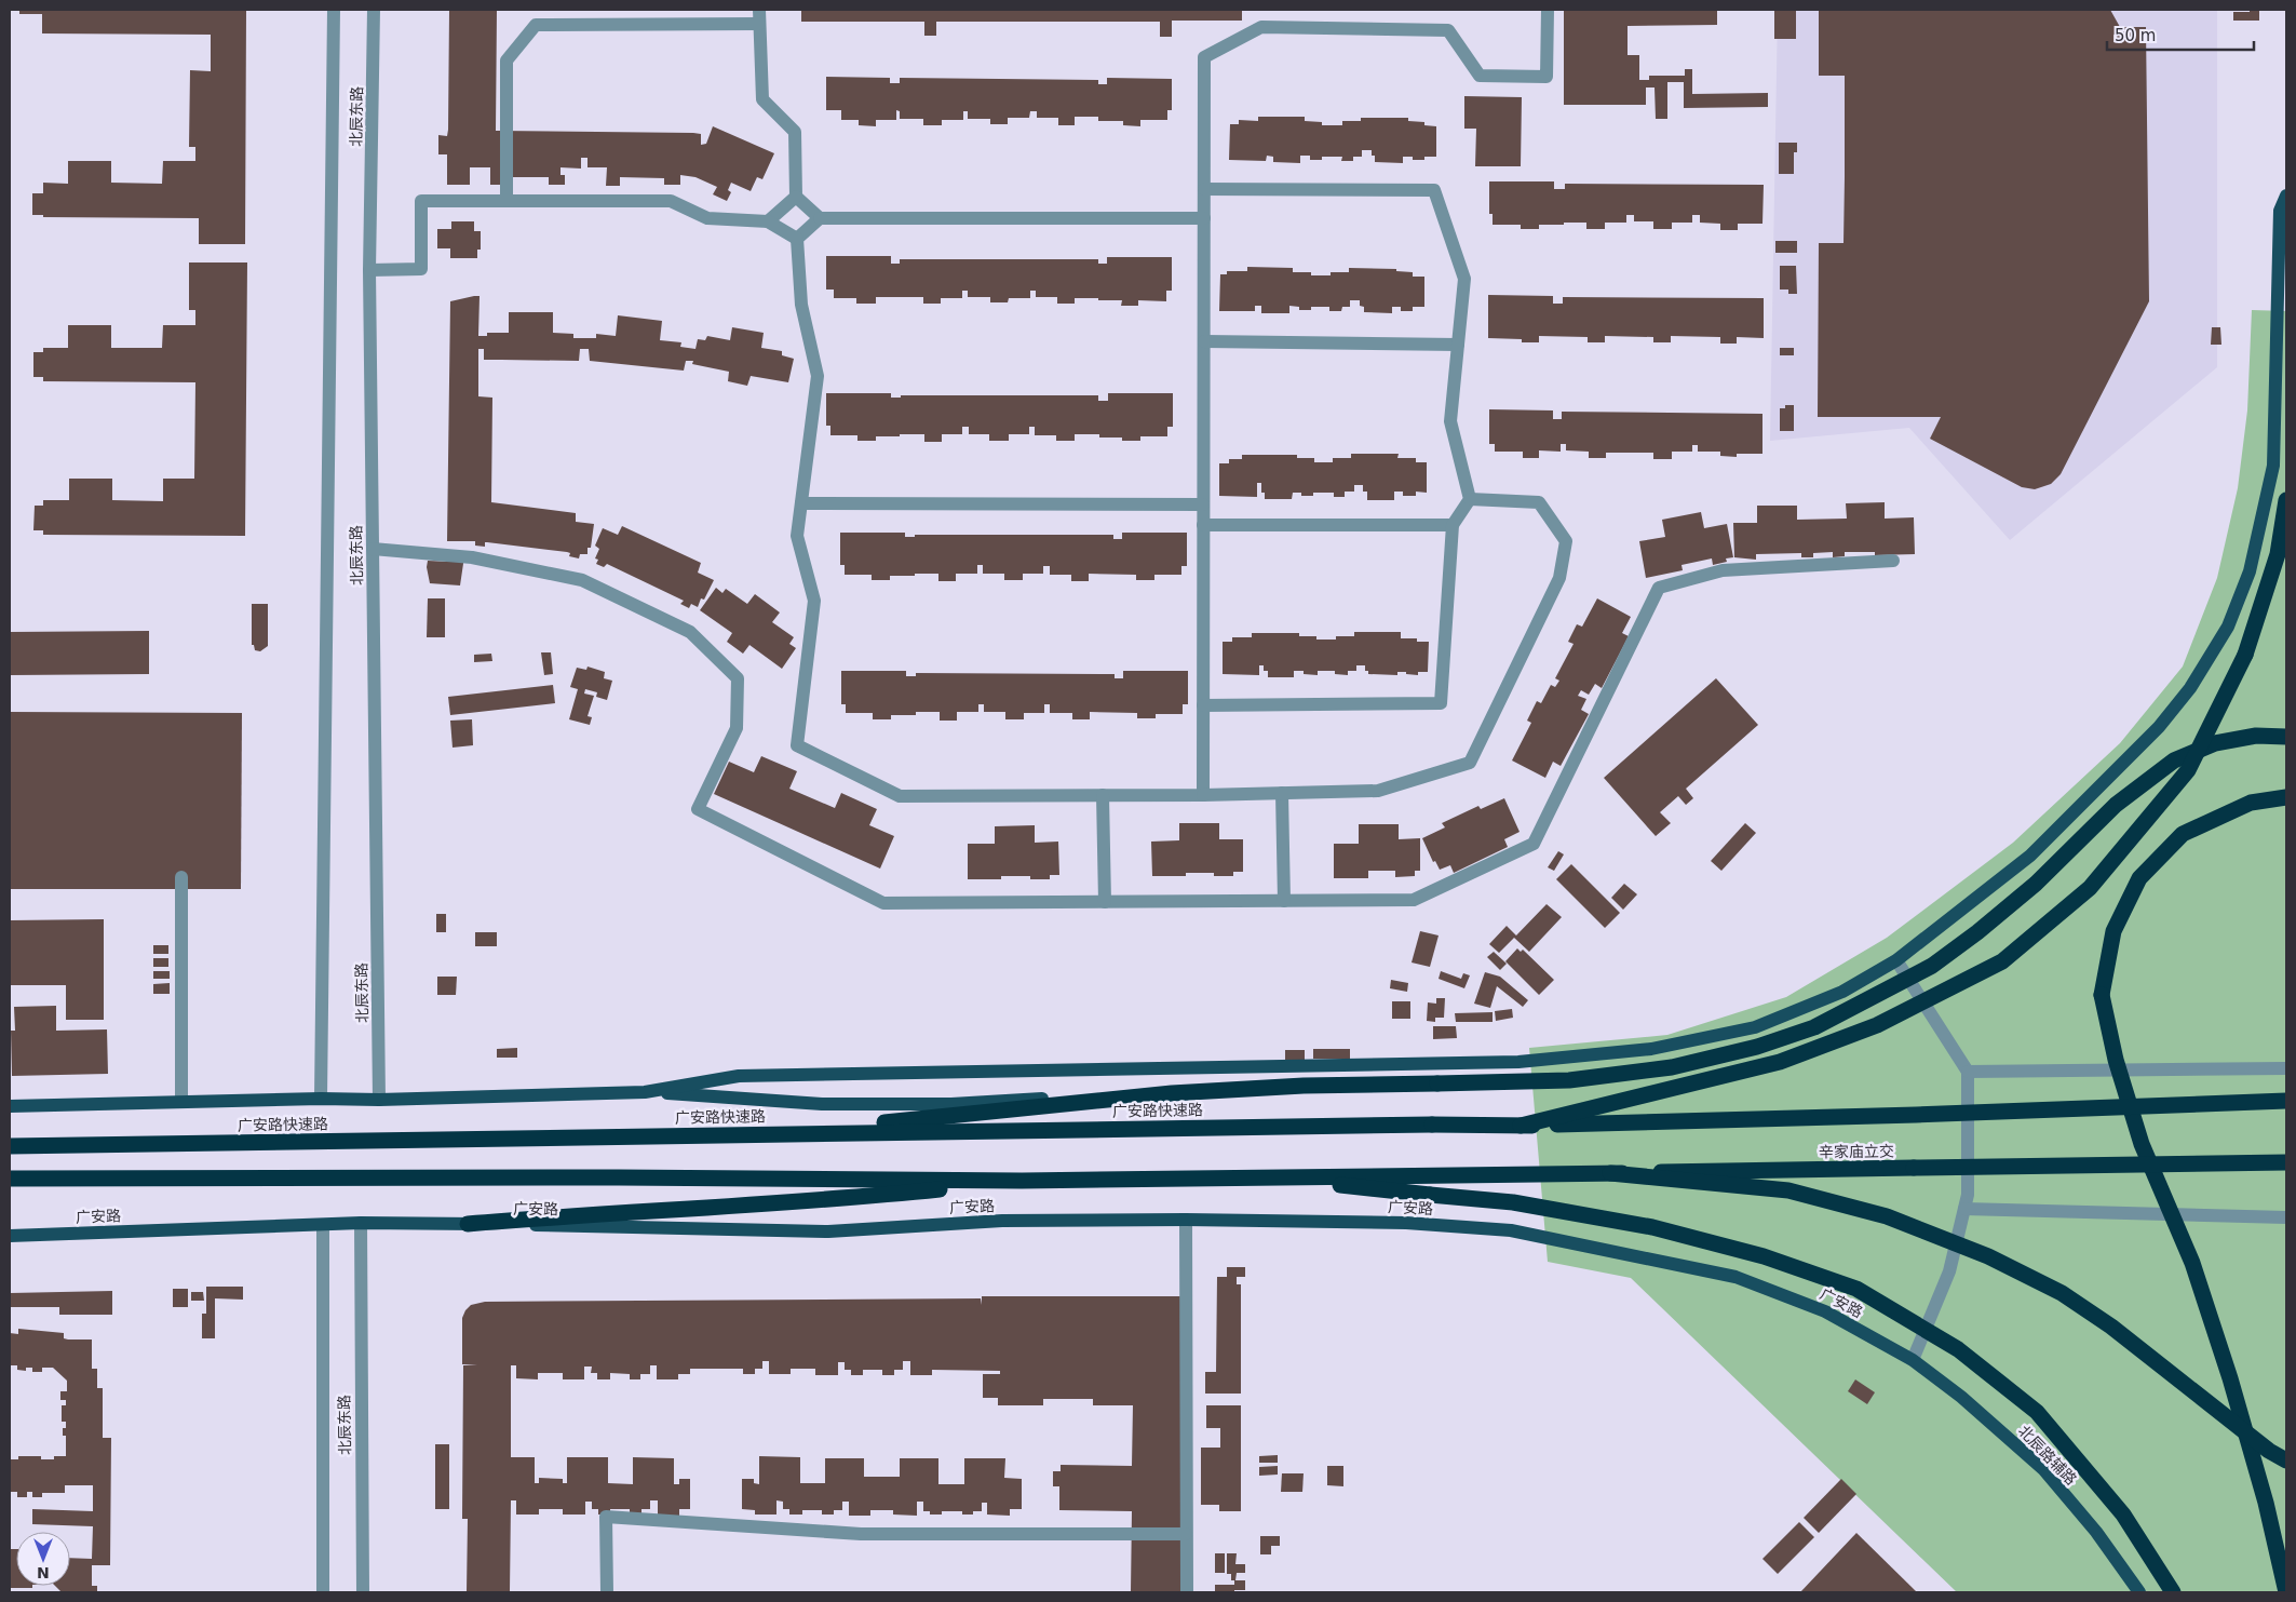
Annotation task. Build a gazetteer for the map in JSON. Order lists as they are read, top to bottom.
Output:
{
  "streets": {
    "highway": ["广安路快速路", "辛家庙立交"],
    "main road": ["广安路", "北辰路辅路"],
    "street": ["北辰东路"]
  },
  "crossings": [
    ["北辰东路", "广安路"],
    ["广安路", "北辰路辅路"]
  ],
  "scale_bar": "50 m",
  "north": "bottom"
}
